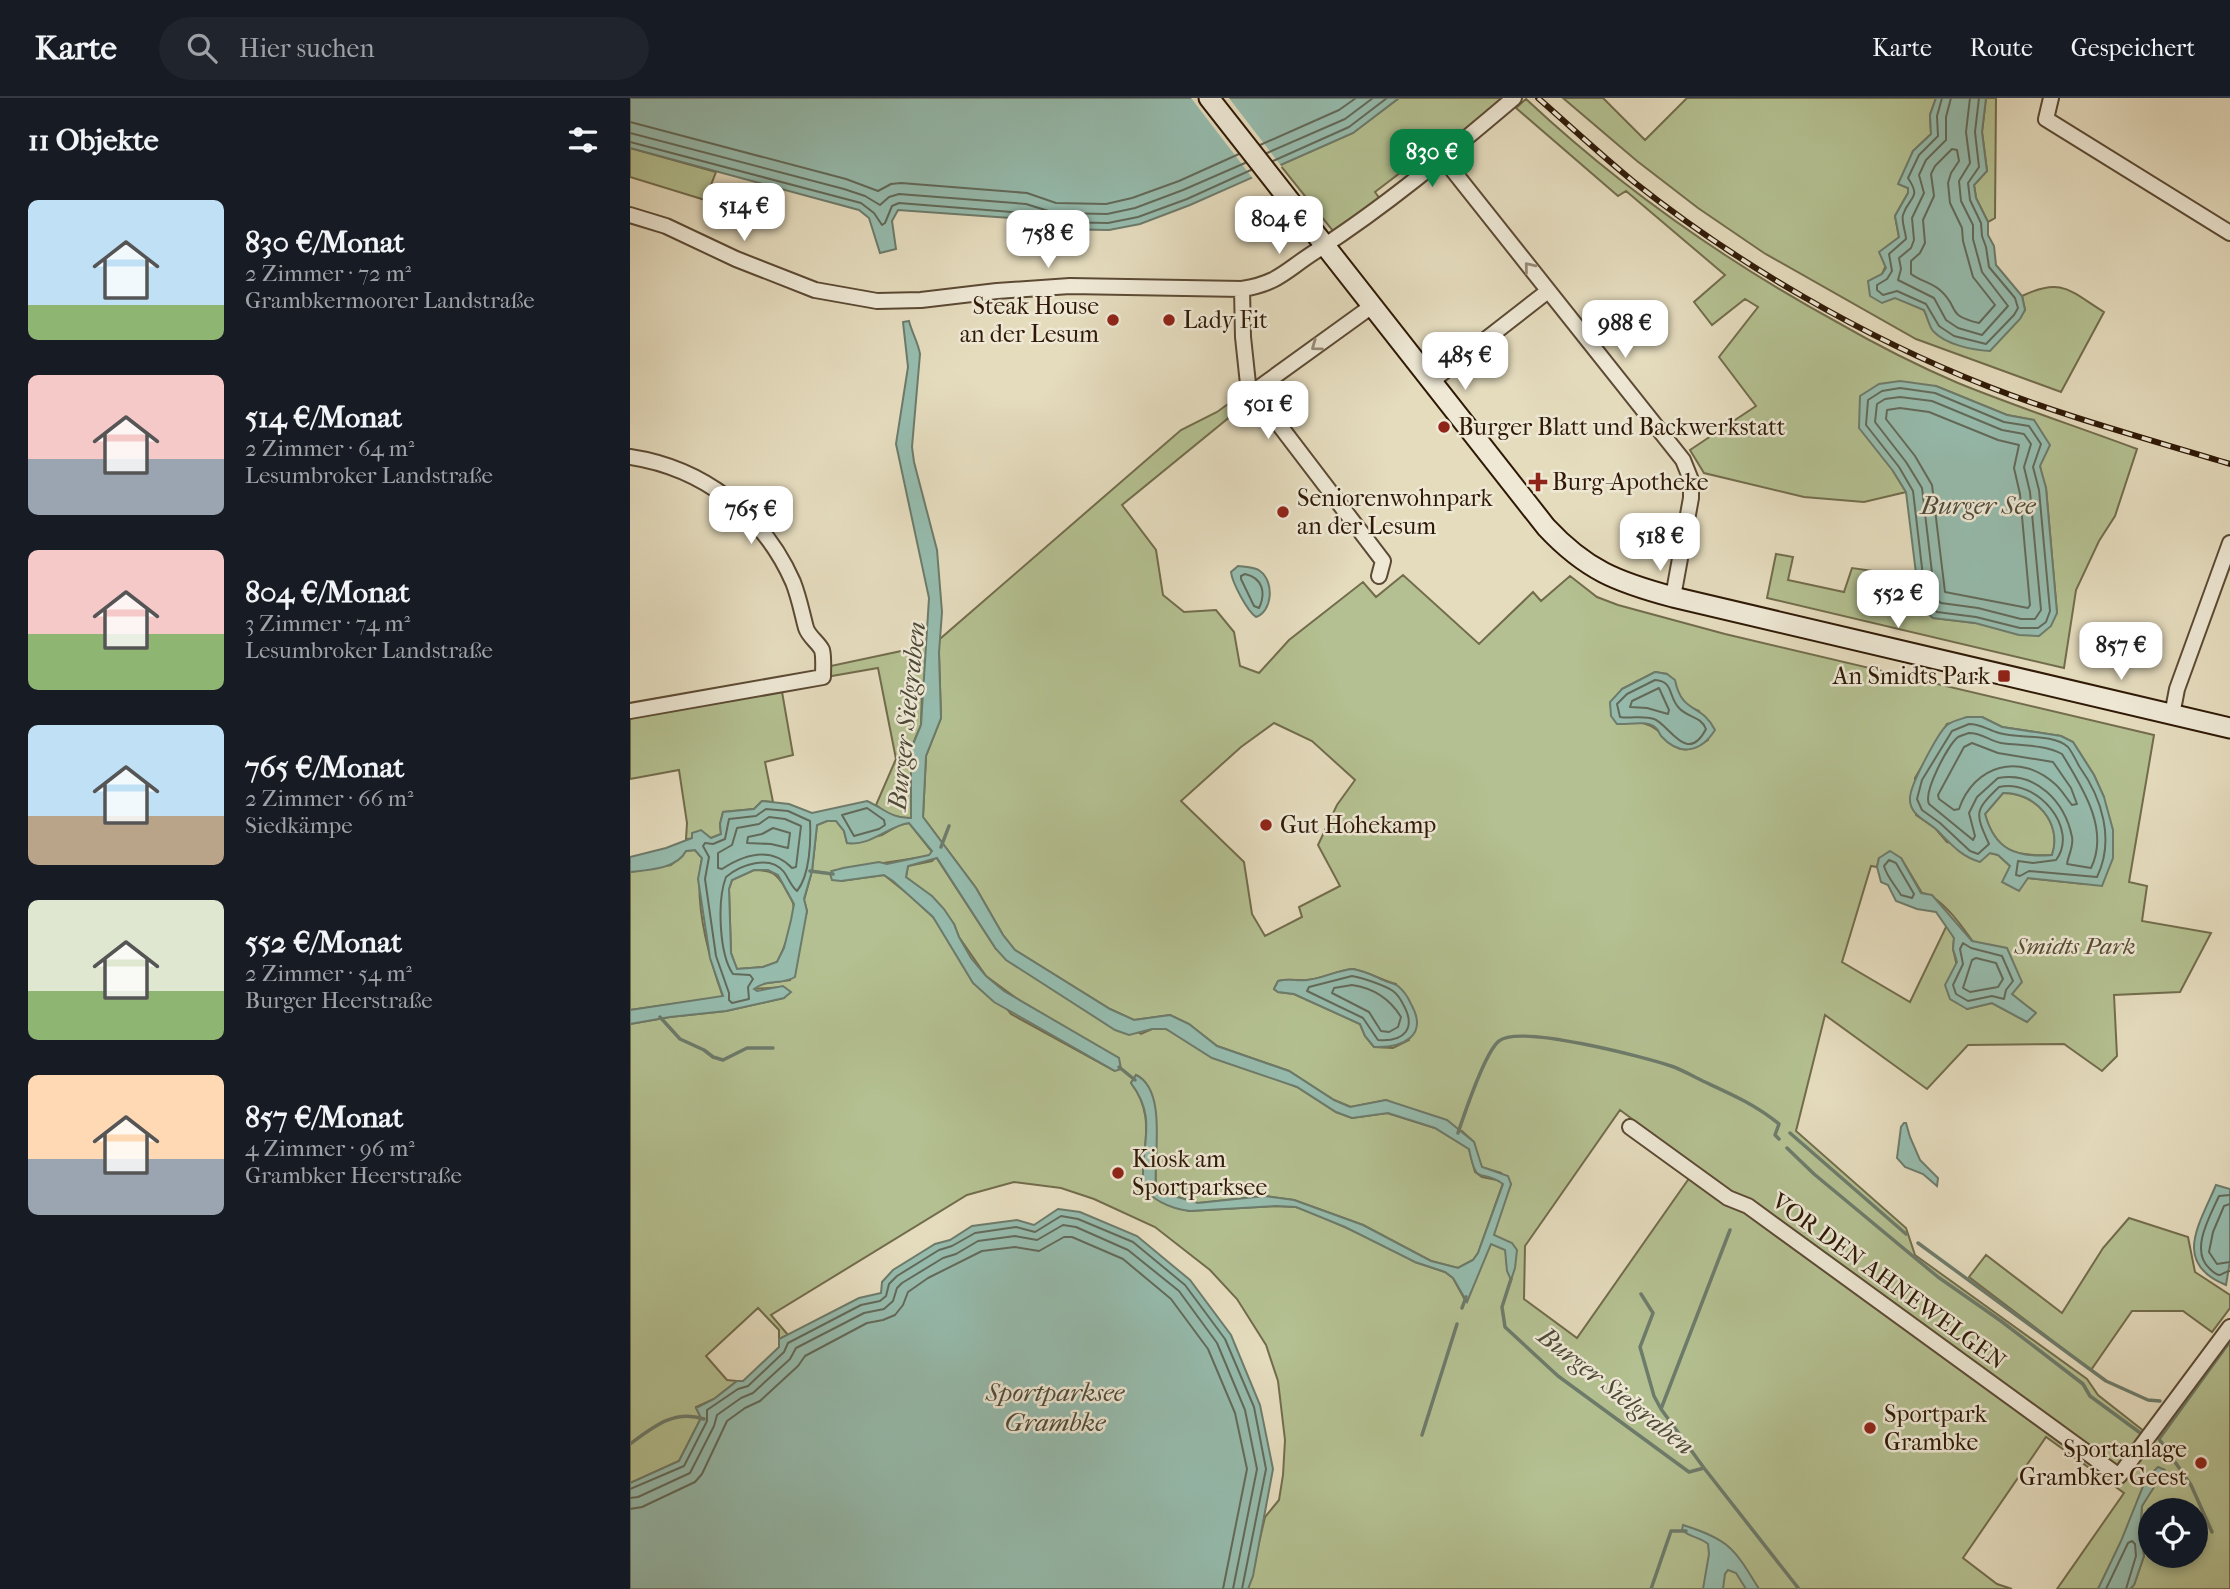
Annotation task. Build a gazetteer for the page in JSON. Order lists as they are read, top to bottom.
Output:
{
  "streets": {
    "street": ["VOR DEN AHNEWELGEN"]
  },
  "water": ["Burger See", "Burger Sielgraben", "Sportparksee Grambke"],
  "parks": ["Smidts Park"],
  "places": {
    "other": [
      "Steak House an der Lesum",
      "Lady Fit",
      "Burger Blatt und Backwerkstatt",
      "Seniorenwohnpark an der Lesum",
      "Gut Hohekamp",
      "Kiosk am Sportparksee",
      "Sportpark Grambke",
      "Sportanlage Grambker Geest"
    ],
    "health": ["Burg-Apotheke"],
    "transit": ["An Smidts Park"]
  },
  "page": {
    "header": "Karte",
    "search": "Hier suchen",
    "nav": ["Karte", "Route", "Gespeichert"],
    "heading": "11 Objekte",
    "price": [
      "830 €",
      "514 €",
      "804 €",
      "758 €",
      "988 €",
      "485 €",
      "501 €",
      "765 €",
      "518 €",
      "552 €",
      "857 €"
    ],
    "list": [
      {
        "name": "830 €/Monat",
        "note": "2 Zimmer · 72 m² · Grambkermoorer Landstraße"
      },
      {
        "name": "514 €/Monat",
        "note": "2 Zimmer · 64 m² · Lesumbroker Landstraße"
      },
      {
        "name": "804 €/Monat",
        "note": "3 Zimmer · 74 m² · Lesumbroker Landstraße"
      },
      {
        "name": "765 €/Monat",
        "note": "2 Zimmer · 66 m² · Siedkämpe"
      },
      {
        "name": "552 €/Monat",
        "note": "2 Zimmer · 54 m² · Burger Heerstraße"
      },
      {
        "name": "857 €/Monat",
        "note": "4 Zimmer · 96 m² · Grambker Heerstraße"
      }
    ]
  }
}
